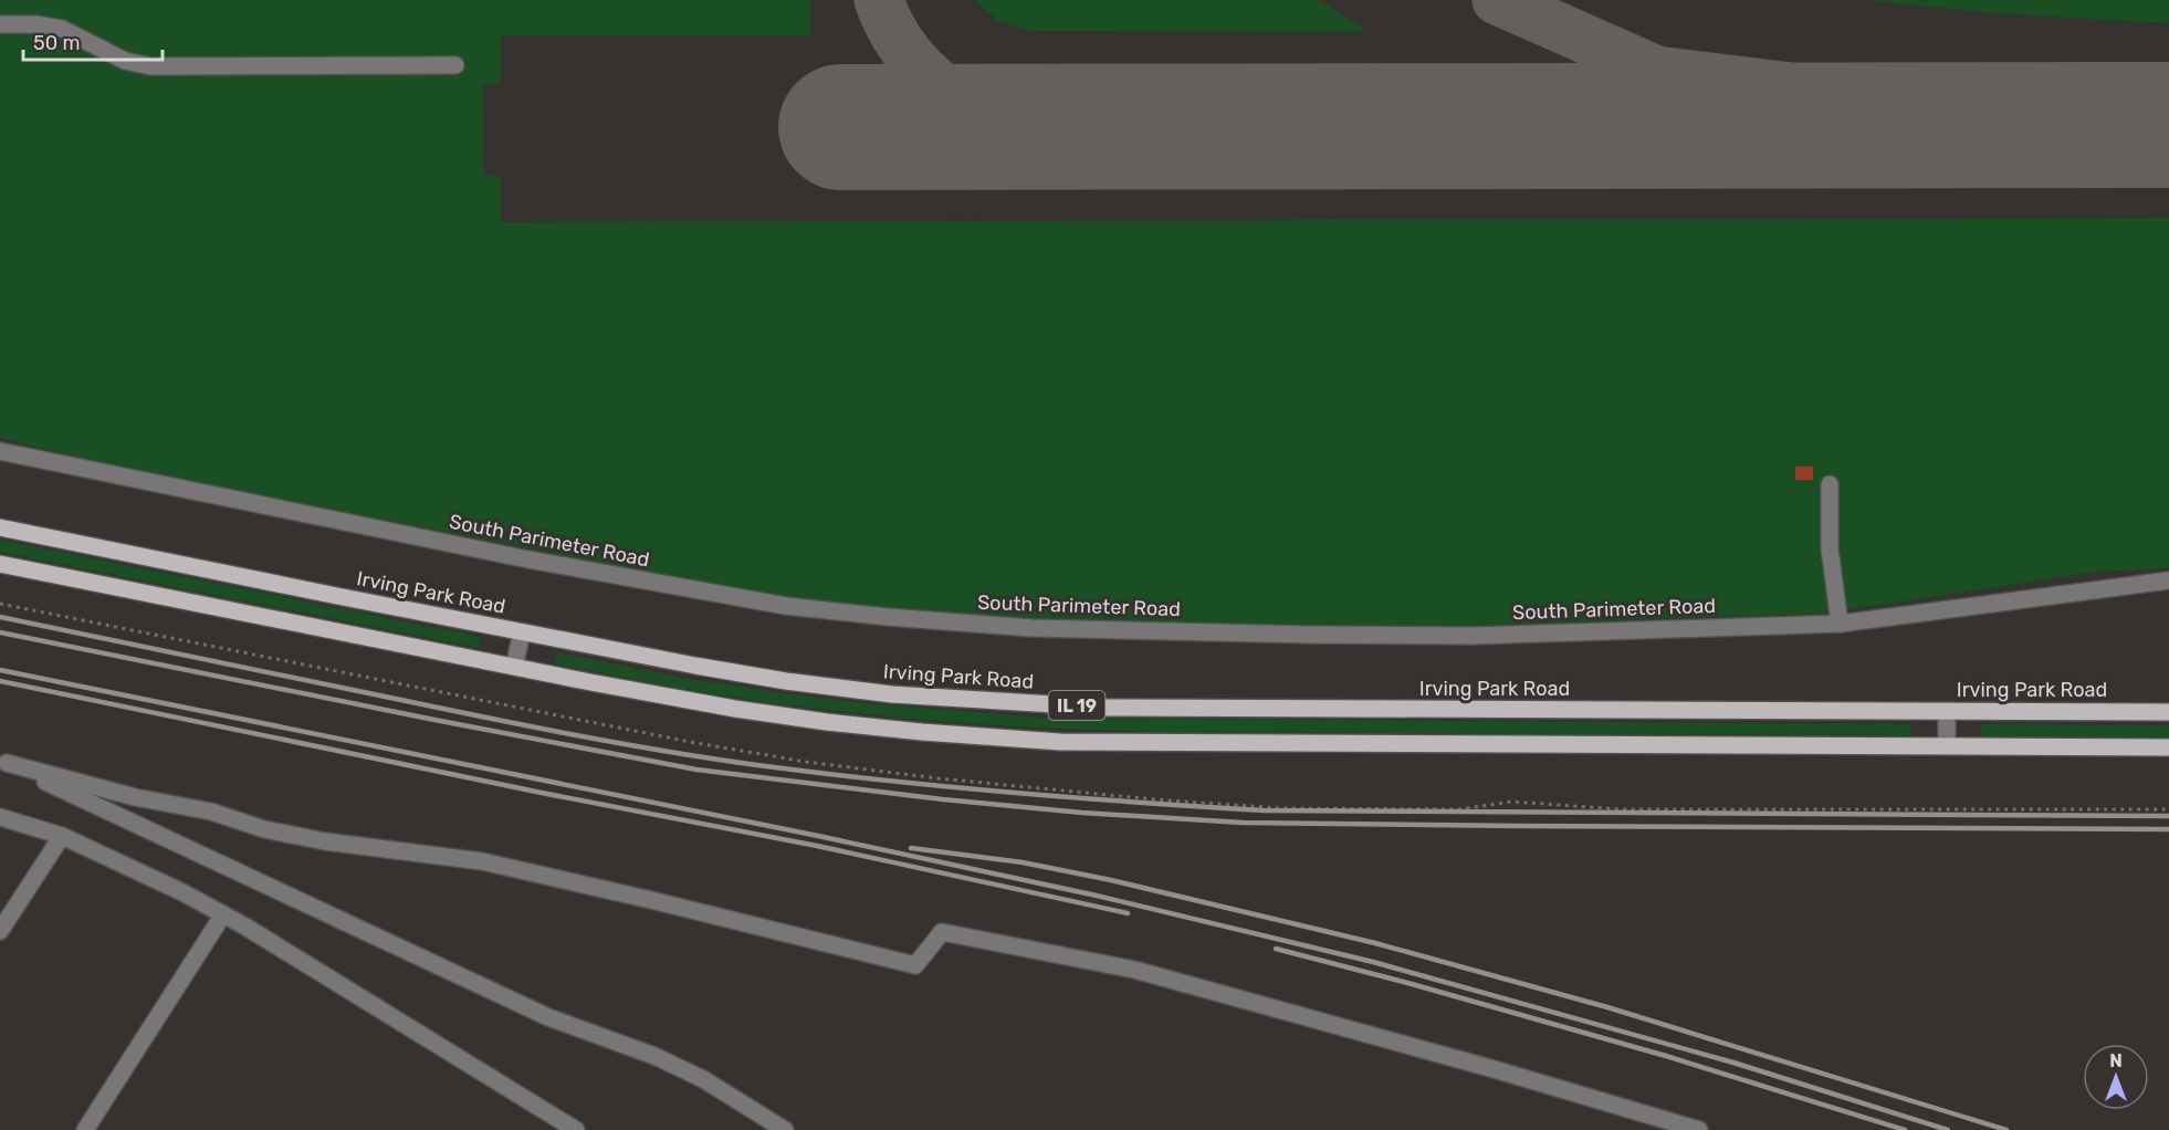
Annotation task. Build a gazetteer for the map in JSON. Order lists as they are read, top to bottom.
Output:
{
  "streets": {
    "main road": ["Irving Park Road", "IL 19"],
    "lane": ["South Parimeter Road"]
  },
  "scale_bar": "50 m",
  "north": "top"
}
